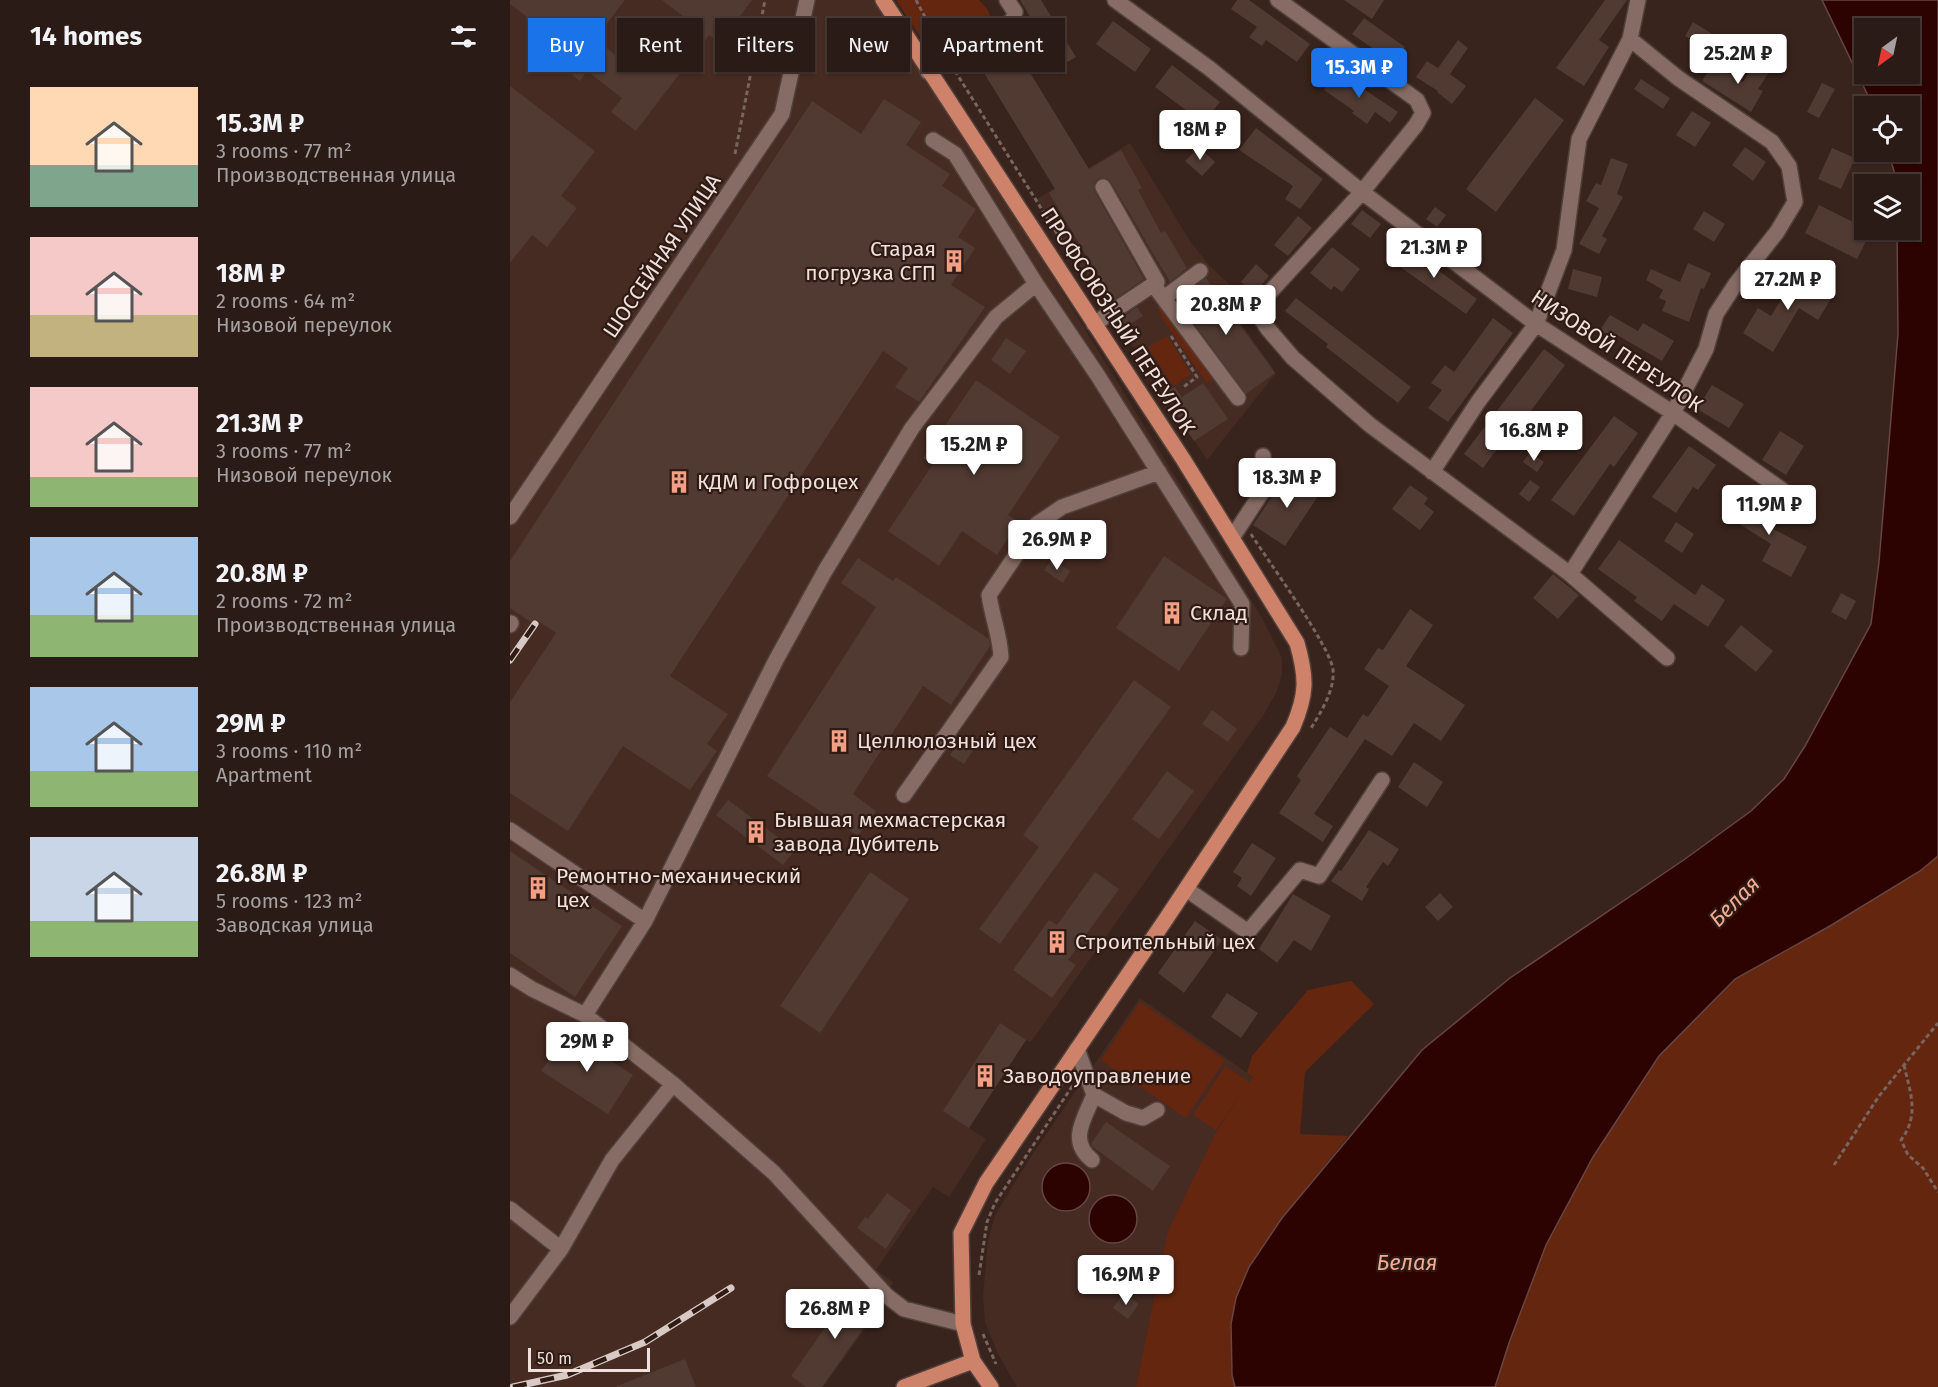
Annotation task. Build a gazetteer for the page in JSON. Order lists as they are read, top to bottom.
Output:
{
  "streets": {
    "main road": ["ПРОФСОЮЗНЫЙ ПЕРЕУЛОК"],
    "street": ["ШОССЕЙНАЯ УЛИЦА", "НИЗОВОЙ ПЕРЕУЛОК"]
  },
  "water": ["Белая"],
  "places": {
    "building": [
      "Старая погрузка СГП",
      "КДМ и Гофроцех",
      "Склад",
      "Целлюлозный цех",
      "Бывшая мехмастерская завода Дубитель",
      "Ремонтно-механический цех",
      "Строительный цех",
      "Заводоуправление"
    ]
  },
  "scale_bar": "50 m",
  "north": "bottom left",
  "page": {
    "heading": "14 homes",
    "chip": [
      "Buy",
      "Rent",
      "Filters",
      "New",
      "Apartment"
    ],
    "price": [
      "25.2M ₽",
      "15.3M ₽",
      "18M ₽",
      "21.3M ₽",
      "27.2M ₽",
      "20.8M ₽",
      "16.8M ₽",
      "15.2M ₽",
      "18.3M ₽",
      "11.9M ₽",
      "26.9M ₽",
      "29M ₽",
      "16.9M ₽",
      "26.8M ₽"
    ],
    "list": [
      {
        "name": "15.3M ₽",
        "note": "3 rooms · 77 m² · Производственная улица"
      },
      {
        "name": "18M ₽",
        "note": "2 rooms · 64 m² · Низовой переулок"
      },
      {
        "name": "21.3M ₽",
        "note": "3 rooms · 77 m² · Низовой переулок"
      },
      {
        "name": "20.8M ₽",
        "note": "2 rooms · 72 m² · Производственная улица"
      },
      {
        "name": "29M ₽",
        "note": "3 rooms · 110 m² · Apartment"
      },
      {
        "name": "26.8M ₽",
        "note": "5 rooms · 123 m² · Заводская улица"
      }
    ],
    "scale": "50 m"
  }
}
